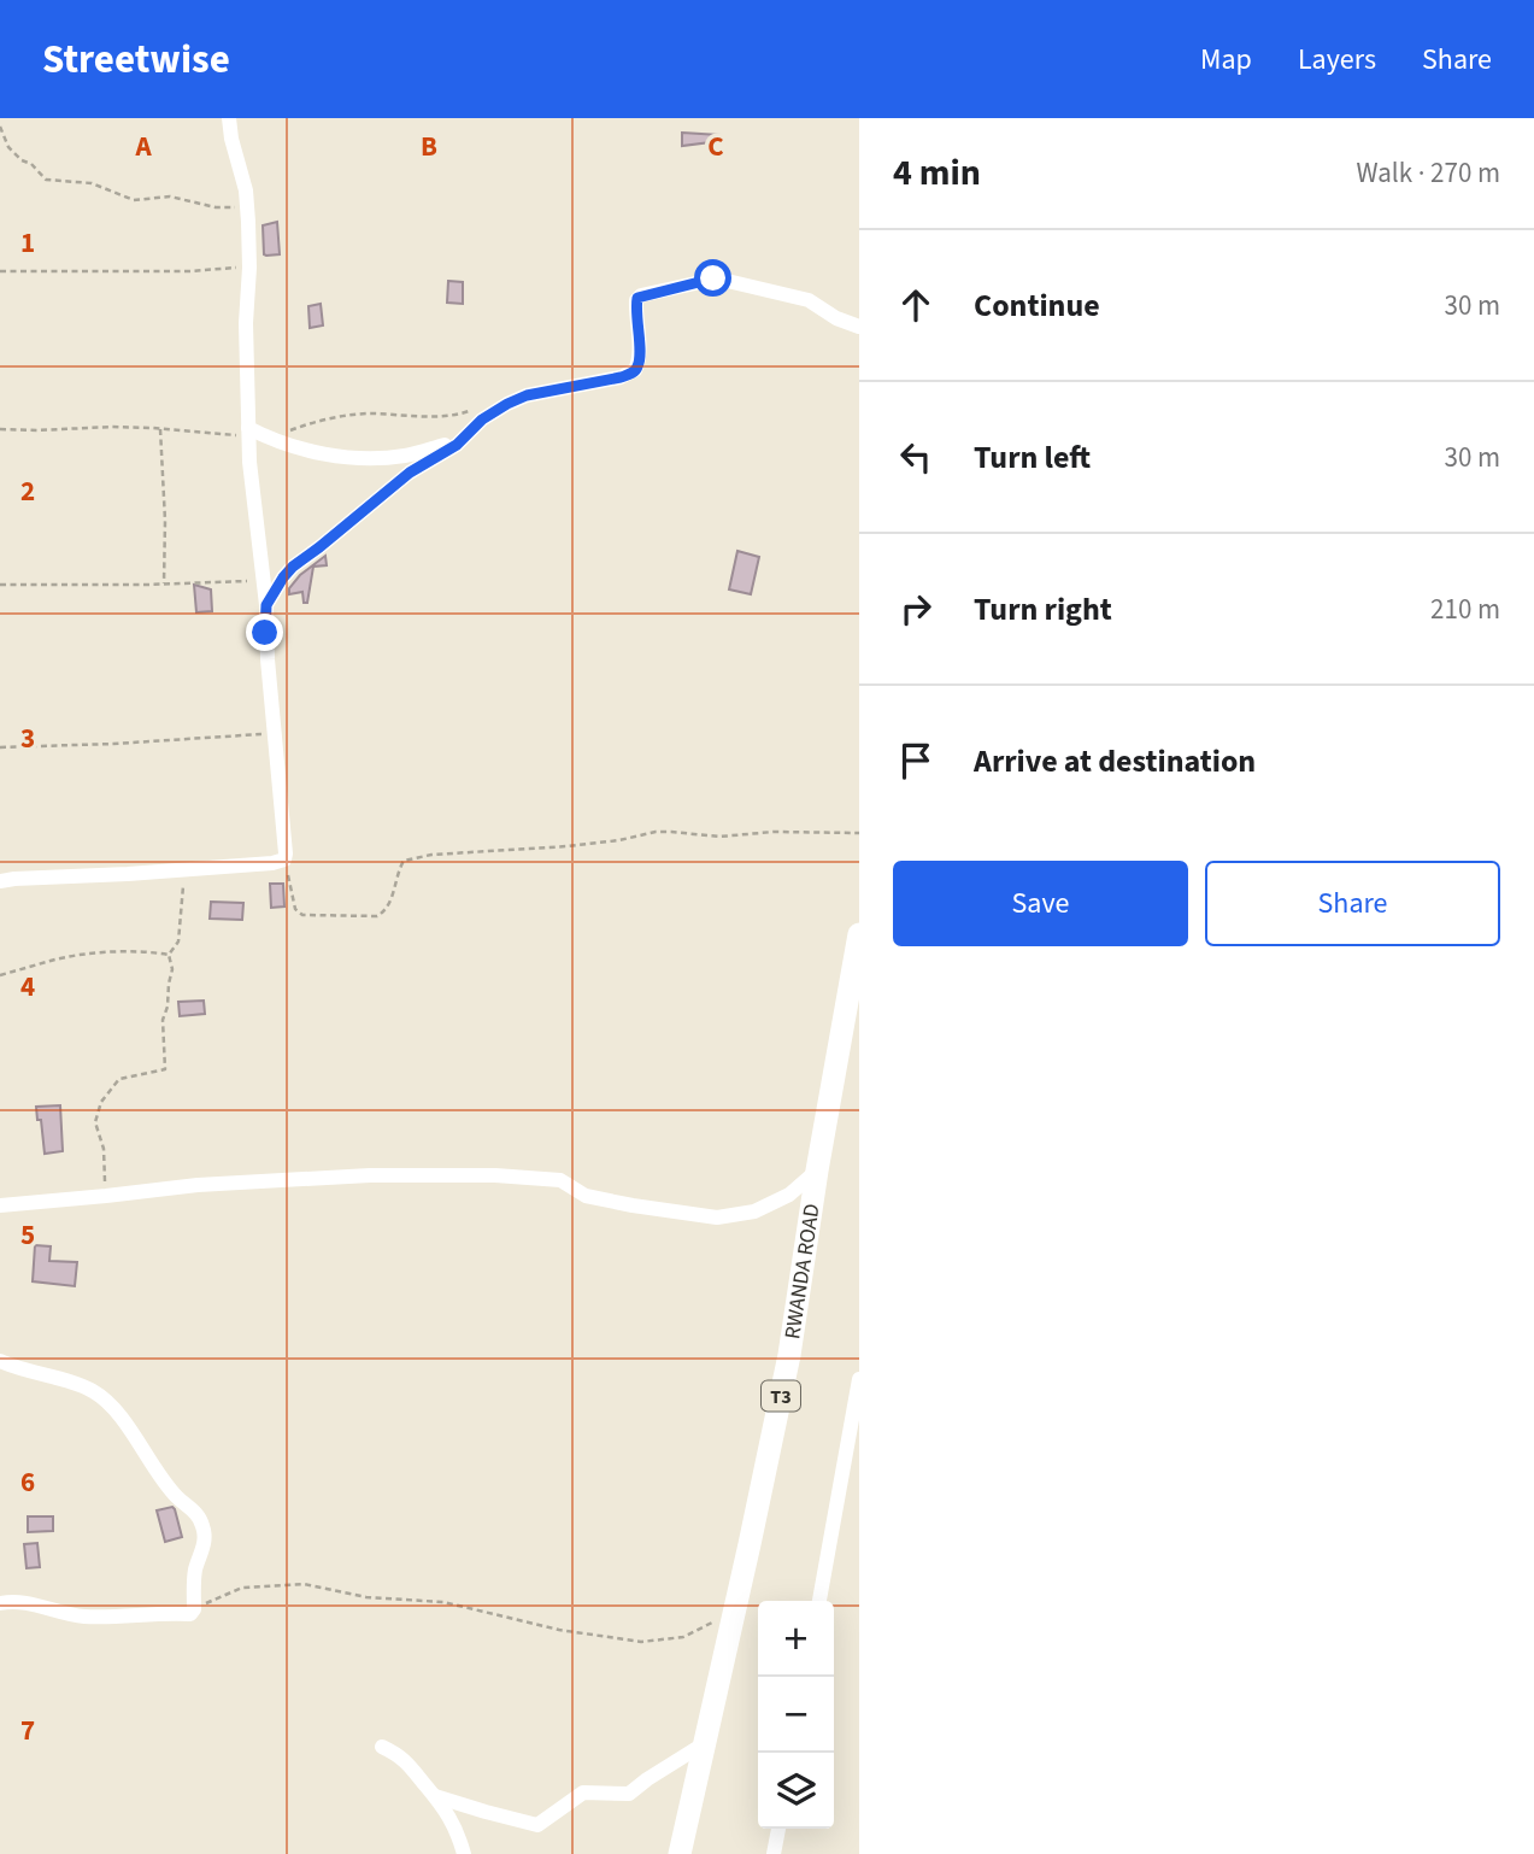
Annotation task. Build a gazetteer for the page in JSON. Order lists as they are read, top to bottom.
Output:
{
  "streets": {
    "highway": ["RWANDA ROAD", "T3"]
  },
  "page": {
    "header": "Streetwise",
    "nav": ["Map", "Layers", "Share"],
    "heading": ["4 min", "Walk · 270 m"],
    "list": [
      ["Continue", "30 m"],
      ["Turn left", "30 m"],
      ["Turn right", "210 m"],
      "Arrive at destination"
    ],
    "buttons": ["Save", "Share"],
    "map_buttons": ["+", "−"]
  },
  "grid": {
    "columns": ["A", "B", "C"],
    "rows": [
      "1",
      "2",
      "3",
      "4",
      "5",
      "6",
      "7"
    ]
  }
}
